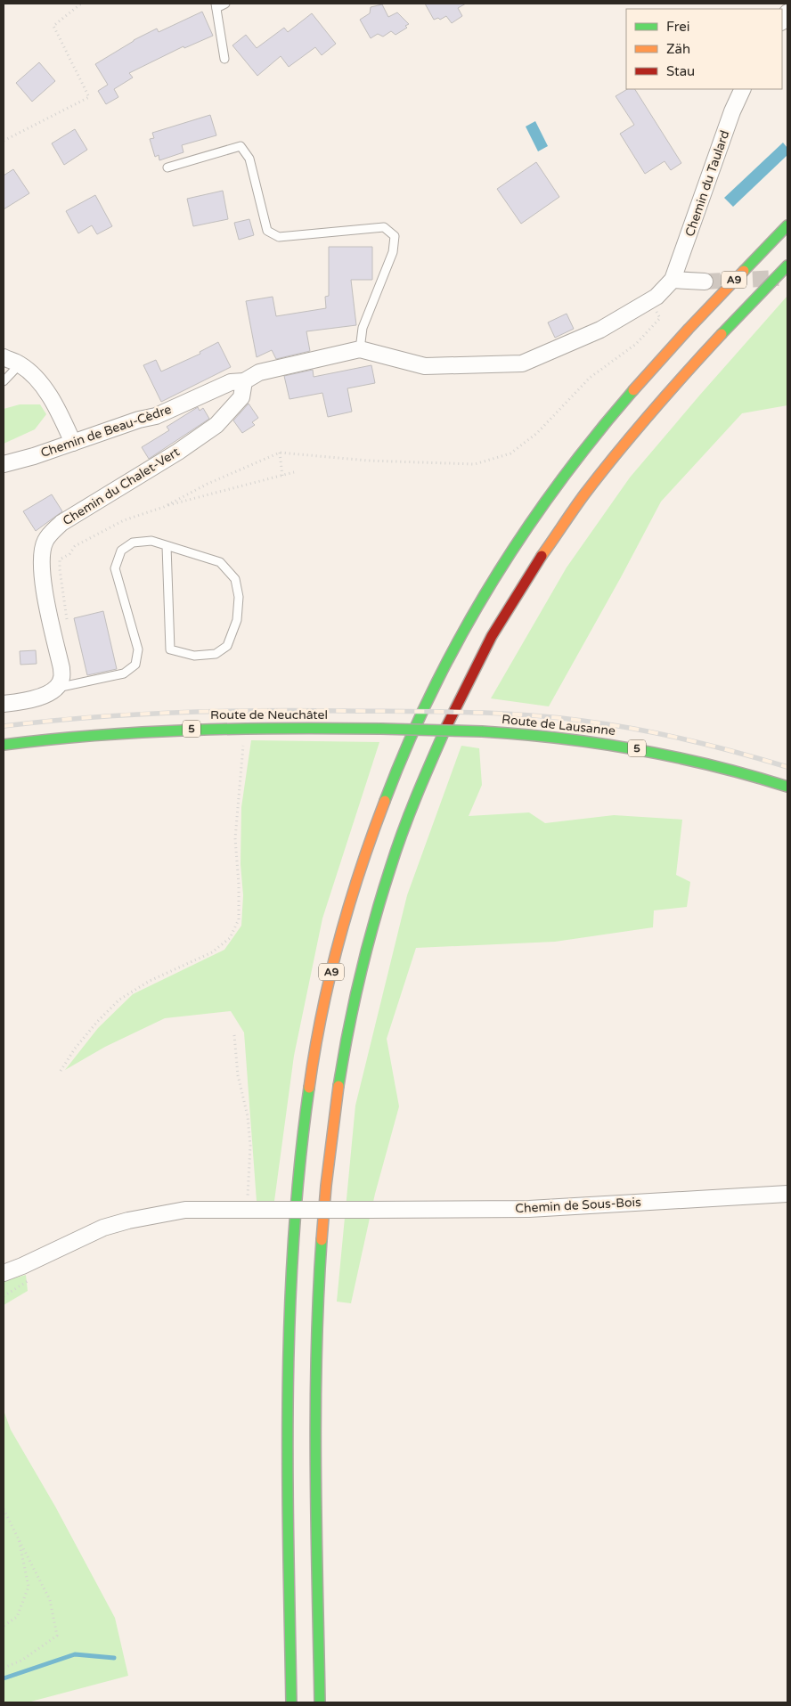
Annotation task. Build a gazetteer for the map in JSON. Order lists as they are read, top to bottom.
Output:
{
  "streets": {
    "main road": [
      "A9",
      "Route de Neuchâtel",
      "Route de Lausanne",
      "5"
    ],
    "street": [
      "Chemin du Taulard",
      "Chemin de Beau-Cèdre",
      "Chemin du Chalet-Vert",
      "Chemin de Sous-Bois"
    ]
  },
  "crossings": [
    ["Chemin de Beau-Cèdre", "Chemin du Chalet-Vert"],
    ["Route de Neuchâtel", "Route de Lausanne"]
  ],
  "legend": ["Frei", "Zäh", "Stau"]
}
